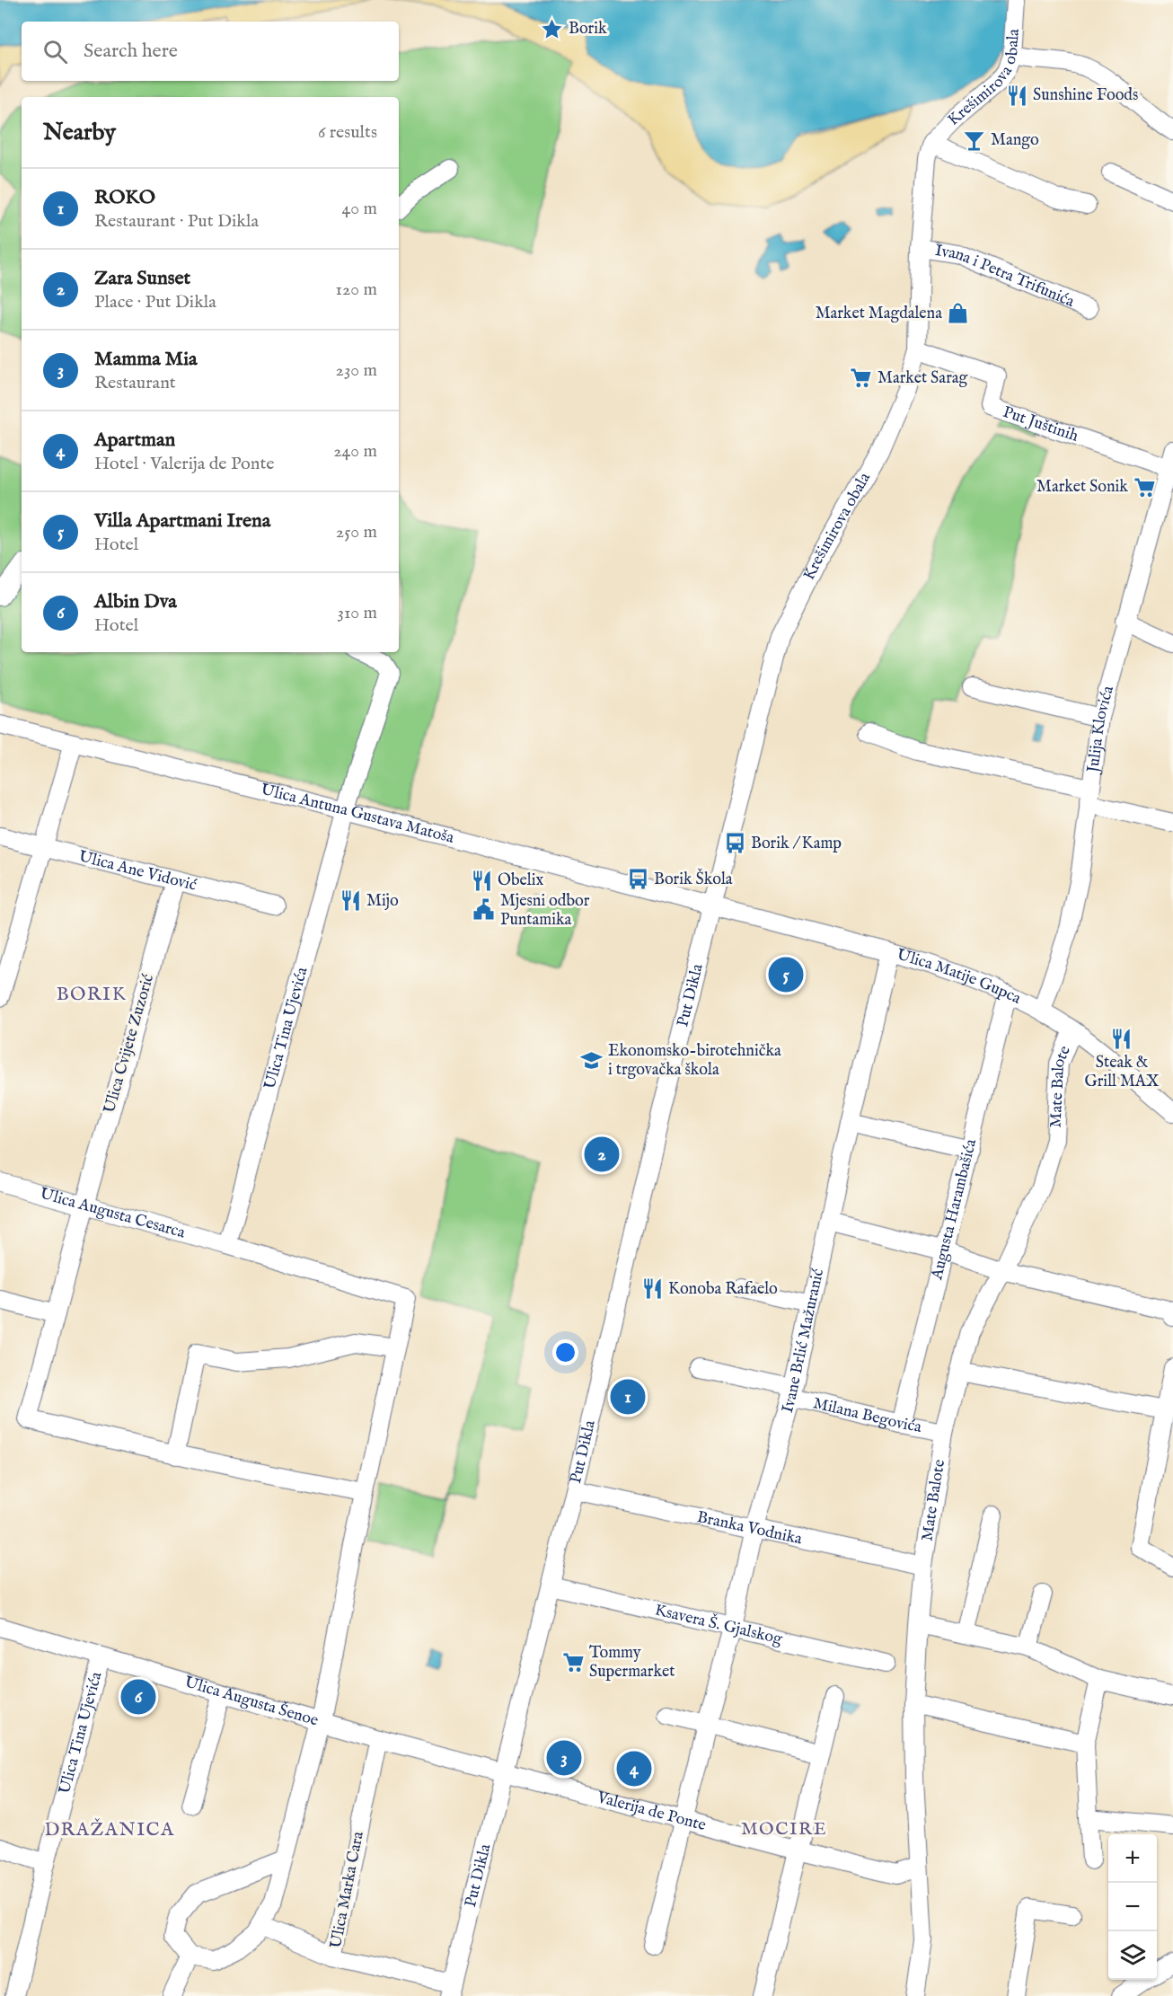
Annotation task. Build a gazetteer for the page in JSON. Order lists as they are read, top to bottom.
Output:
{
  "streets": {
    "street": [
      "Krešimirova obala",
      "Ivana i Petra Trifunića",
      "Put Juštinih",
      "Julija Klovića",
      "Ulica Antuna Gustava Matoša",
      "Ulica Ane Vidović",
      "Ulica Matije Gupca",
      "Put Dikla",
      "Ulica Tina Ujevića",
      "Ulica Cvijete Zuzorić",
      "Mate Balote",
      "Augusta Harambašića",
      "Ulica Augusta Cesarca",
      "Ivane Brlić Mažuranić",
      "Milana Begovića",
      "Branka Vodnika",
      "Ksavera Š. Gjalskog",
      "Ulica Augusta Šenoe",
      "Valerija de Ponte",
      "Ulica Marka Cara"
    ]
  },
  "crossings": [
    ["Krešimirova obala", "Ivana i Petra Trifunića"],
    ["Krešimirova obala", "Put Juštinih"],
    ["Krešimirova obala", "Ulica Antuna Gustava Matoša"],
    ["Krešimirova obala", "Ulica Matije Gupca"],
    ["Krešimirova obala", "Put Dikla"],
    ["Put Juštinih", "Julija Klovića"],
    ["Julija Klovića", "Ulica Matije Gupca"],
    ["Ulica Antuna Gustava Matoša", "Ulica Matije Gupca"],
    ["Ulica Antuna Gustava Matoša", "Put Dikla"],
    ["Ulica Antuna Gustava Matoša", "Ulica Tina Ujevića"],
    ["Ulica Ane Vidović", "Ulica Cvijete Zuzorić"],
    ["Ulica Matije Gupca", "Put Dikla"],
    ["Ulica Matije Gupca", "Mate Balote"],
    ["Ulica Matije Gupca", "Augusta Harambašića"],
    ["Ulica Matije Gupca", "Ivane Brlić Mažuranić"],
    ["Put Dikla", "Branka Vodnika"],
    ["Put Dikla", "Ksavera Š. Gjalskog"],
    ["Put Dikla", "Ulica Augusta Šenoe"],
    ["Put Dikla", "Valerija de Ponte"],
    ["Put Dikla", "Ulica Marka Cara"],
    ["Ulica Tina Ujevića", "Ulica Augusta Cesarca"],
    ["Ulica Tina Ujevića", "Ulica Augusta Šenoe"],
    ["Ulica Cvijete Zuzorić", "Ulica Augusta Cesarca"],
    ["Mate Balote", "Milana Begovića"],
    ["Mate Balote", "Branka Vodnika"],
    ["Mate Balote", "Valerija de Ponte"],
    ["Augusta Harambašića", "Milana Begovića"],
    ["Ivane Brlić Mažuranić", "Milana Begovića"],
    ["Ivane Brlić Mažuranić", "Branka Vodnika"],
    ["Ivane Brlić Mažuranić", "Ksavera Š. Gjalskog"],
    ["Ivane Brlić Mažuranić", "Valerija de Ponte"],
    ["Ulica Augusta Šenoe", "Valerija de Ponte"],
    ["Ulica Augusta Šenoe", "Ulica Marka Cara"]
  ],
  "districts": ["BORIK", "MOCIRE", "DRAŽANICA"],
  "places": {
    "place": ["Borik"],
    "restaurant": [
      "Sunshine Foods",
      "Obelix",
      "Mijo",
      "Steak & Grill MAX",
      "Konoba Rafaelo"
    ],
    "bar": ["Mango"],
    "shop": ["Market Magdalena"],
    "supermarket": ["Market Sarag", "Market Sonik", "Tommy Supermarket"],
    "bus stop": ["Borik / Kamp", "Borik Škola"],
    "public building": ["Mjesni odbor Puntamika"],
    "school or university": ["Ekonomsko-birotehnička i trgovačka škola"]
  },
  "page": {
    "search": "Search here",
    "heading": ["Nearby", "6 results"],
    "list": [
      {
        "mark": "1",
        "name": "ROKO",
        "note": "Restaurant · Put Dikla",
        "value": "40 m"
      },
      {
        "mark": "2",
        "name": "Zara Sunset",
        "note": "Place · Put Dikla",
        "value": "120 m"
      },
      {
        "mark": "3",
        "name": "Mamma Mia",
        "note": "Restaurant",
        "value": "230 m"
      },
      {
        "mark": "4",
        "name": "Apartman",
        "note": "Hotel · Valerija de Ponte",
        "value": "240 m"
      },
      {
        "mark": "5",
        "name": "Villa Apartmani Irena",
        "note": "Hotel",
        "value": "250 m"
      },
      {
        "mark": "6",
        "name": "Albin Dva",
        "note": "Hotel",
        "value": "310 m"
      }
    ],
    "pins": [
      "5",
      "2",
      "1",
      "6",
      "3",
      "4"
    ],
    "map_buttons": ["+", "−"]
  }
}
